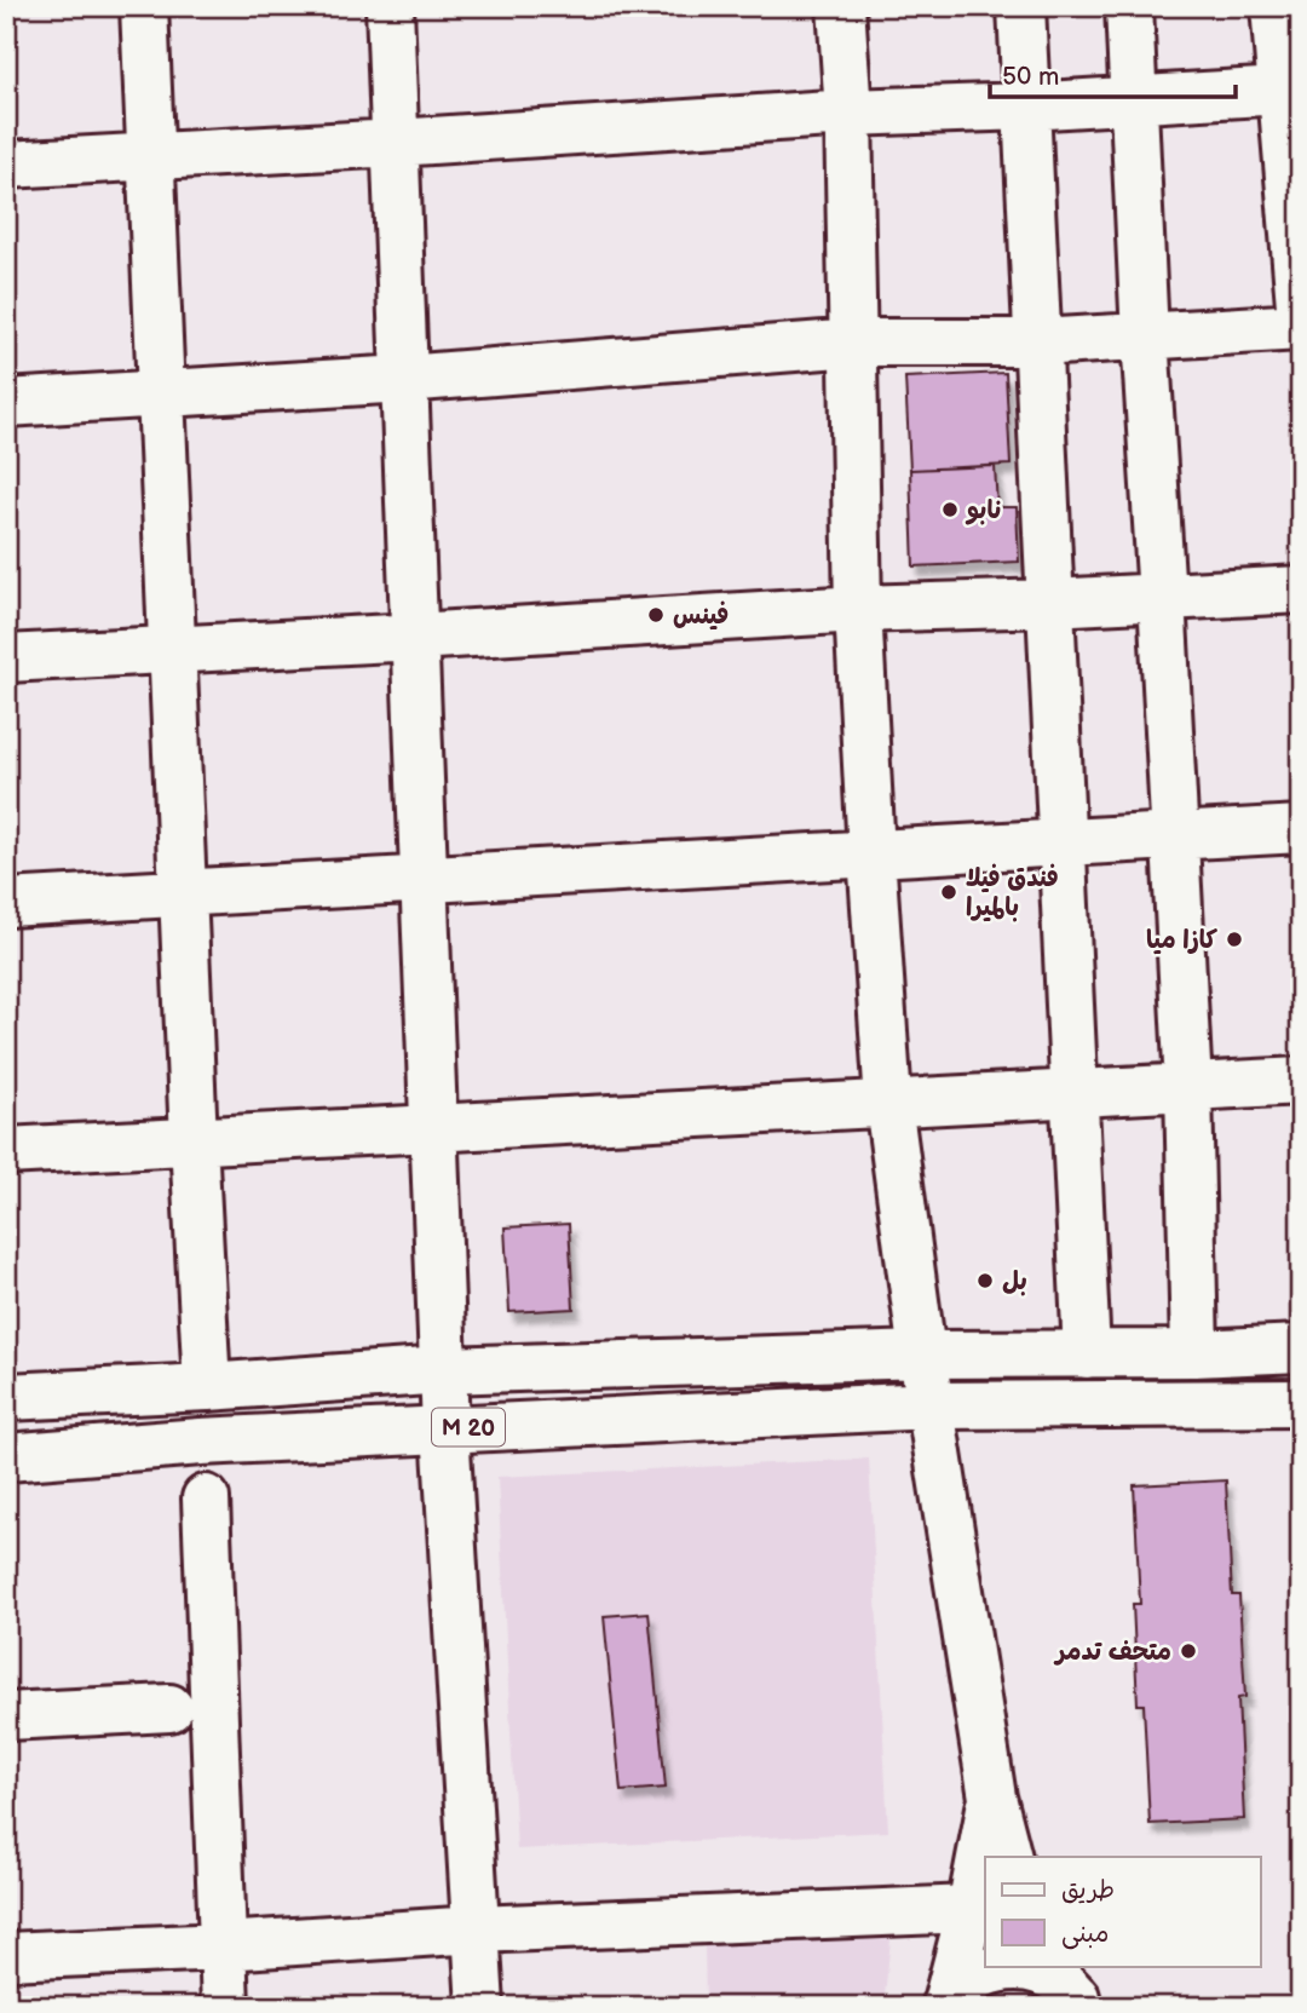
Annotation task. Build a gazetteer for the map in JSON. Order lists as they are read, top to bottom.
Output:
{
  "streets": {
    "street": ["M 20"]
  },
  "places": [
    "نابو",
    "فينس",
    "فندق فيلا بالميرا",
    "كازا ميا",
    "بل",
    "متحف تدمر"
  ],
  "legend": ["طريق", "مبنى"],
  "scale_bar": "50 m"
}
